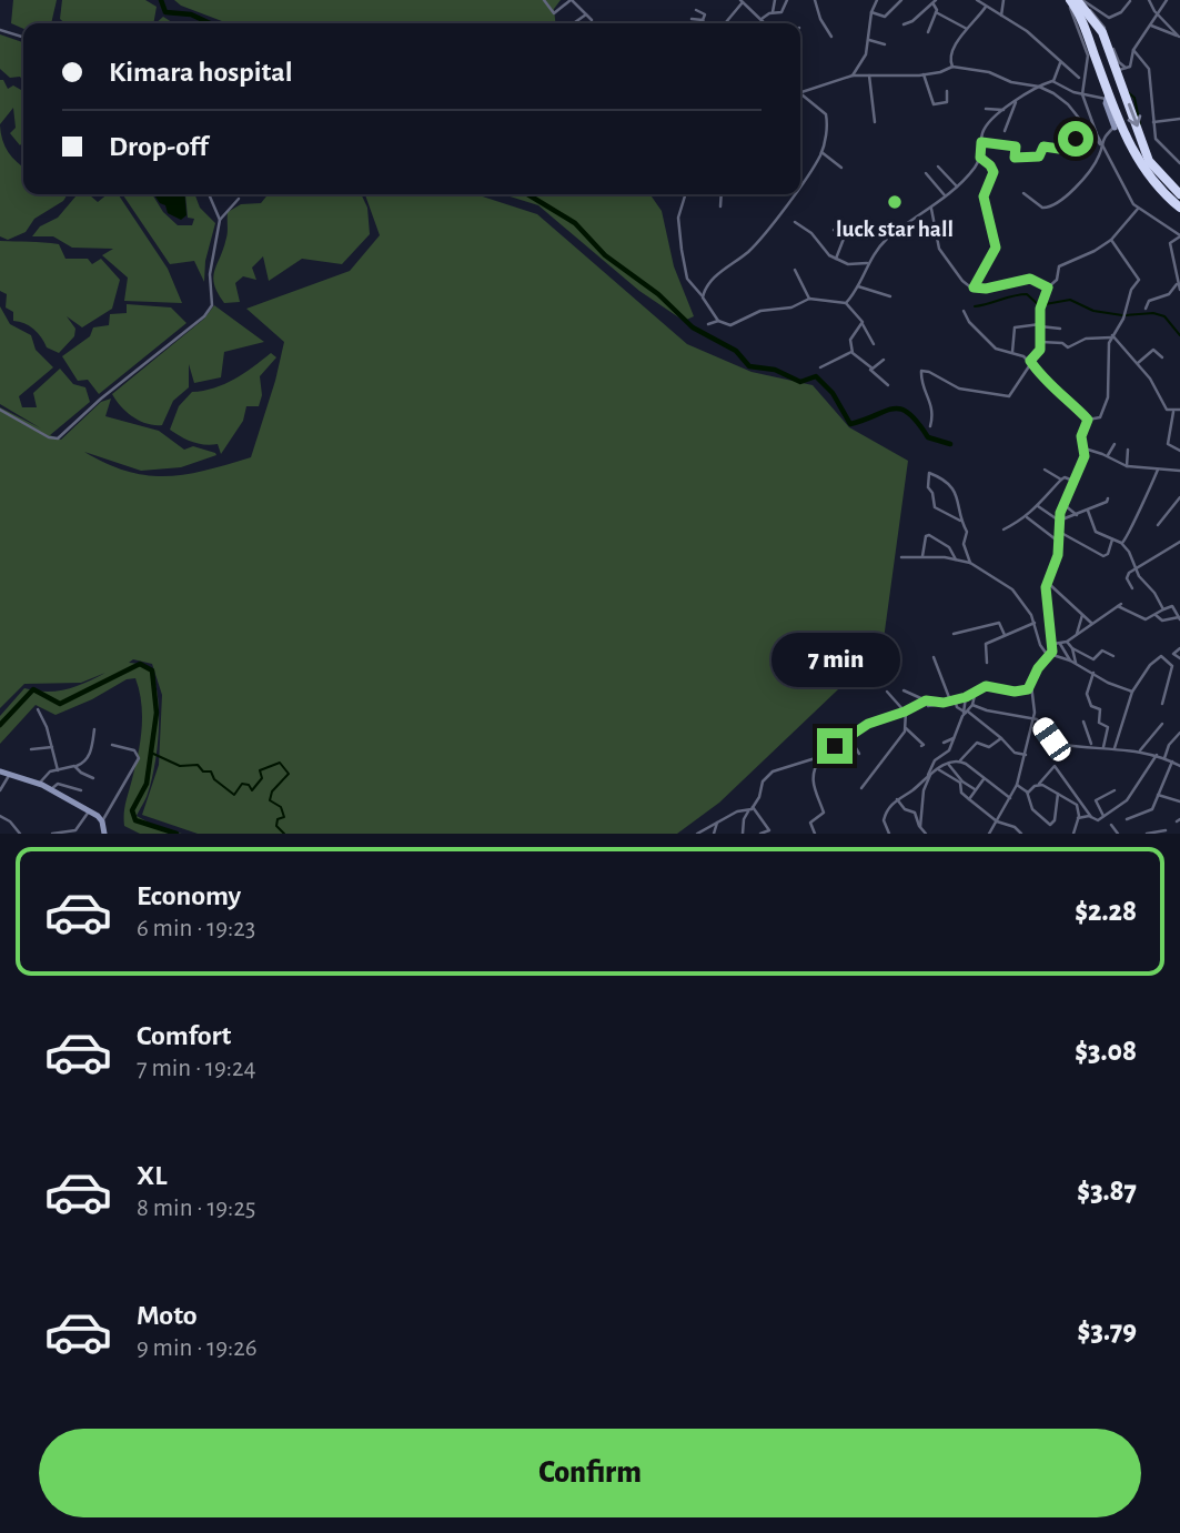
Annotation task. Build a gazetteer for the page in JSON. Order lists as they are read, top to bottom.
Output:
{
  "places": ["luck star hall"],
  "page": {
    "banner": ["Kimara hospital", "Drop-off"],
    "bubble": "7 min",
    "list": [
      {
        "name": "Economy",
        "note": "6 min · 19:23",
        "value": "$2.28"
      },
      {
        "name": "Comfort",
        "note": "7 min · 19:24",
        "value": "$3.08"
      },
      {
        "name": "XL",
        "note": "8 min · 19:25",
        "value": "$3.87"
      },
      {
        "name": "Moto",
        "note": "9 min · 19:26",
        "value": "$3.79"
      }
    ],
    "buttons": "Confirm"
  }
}
